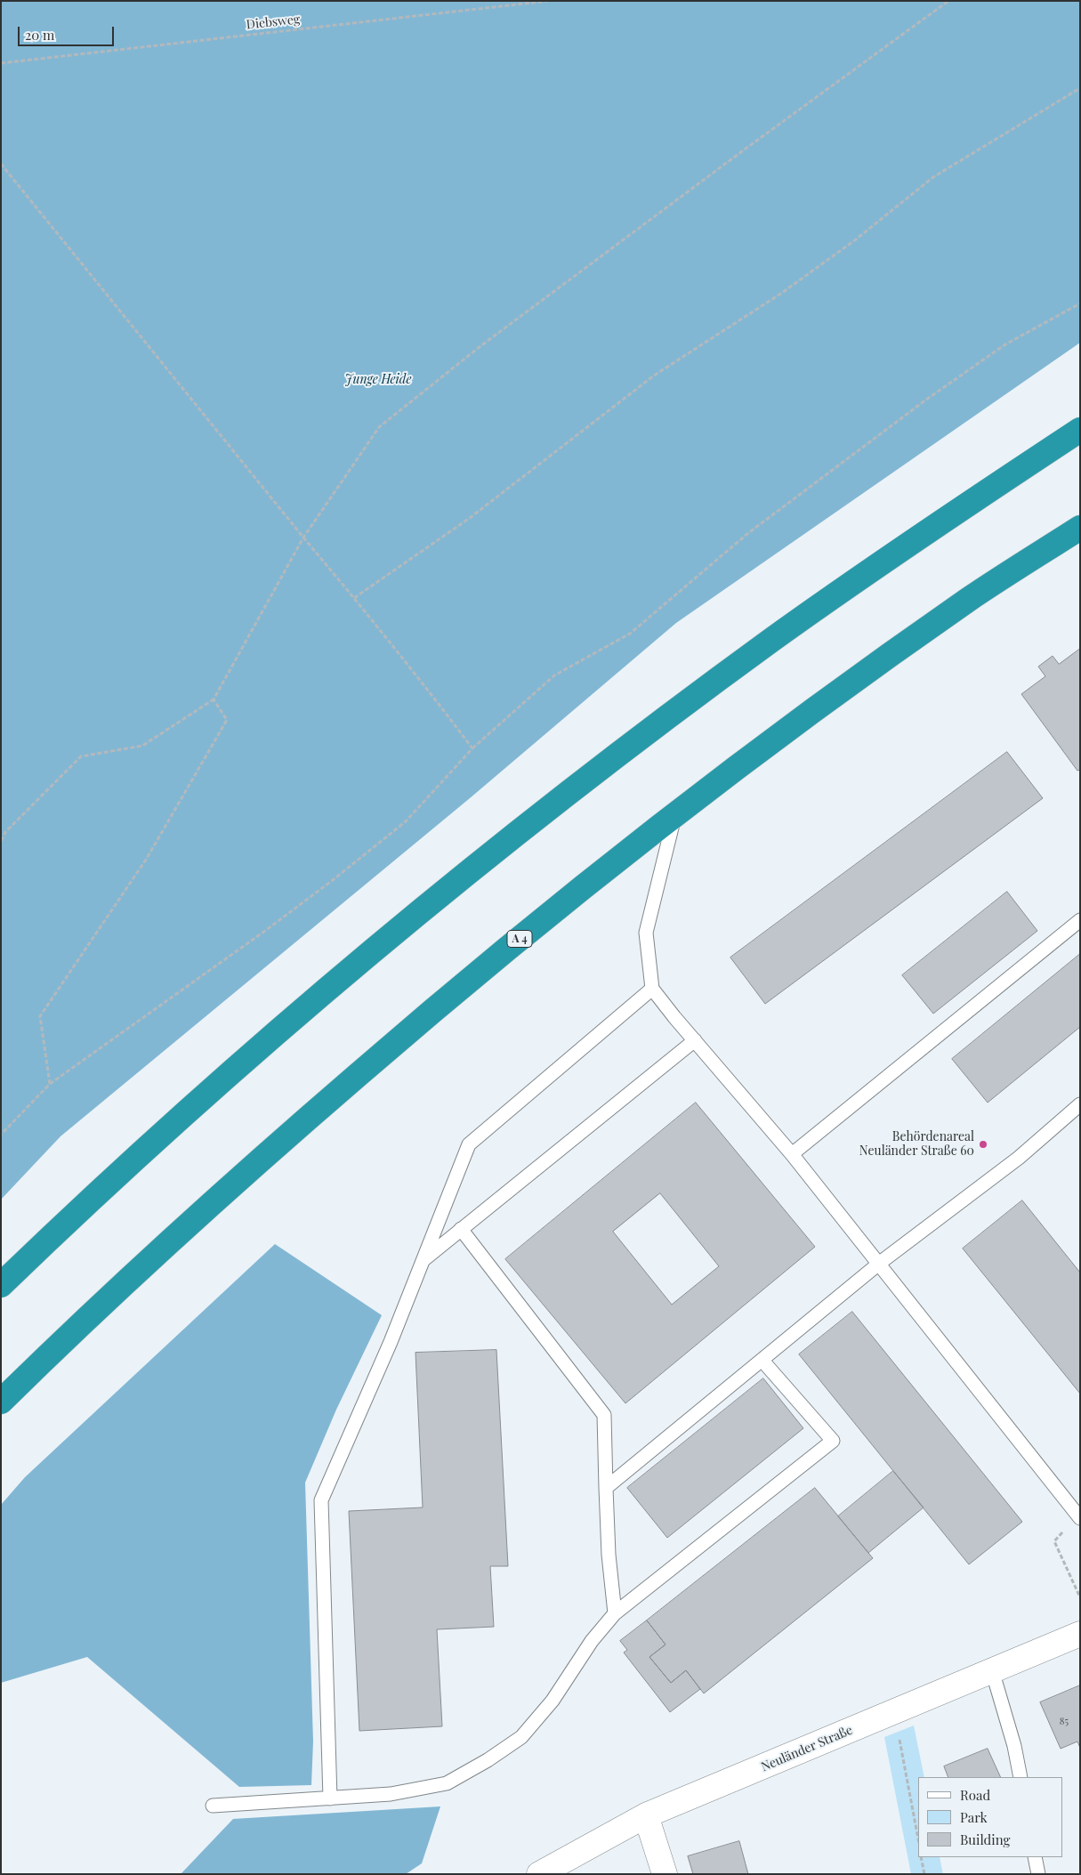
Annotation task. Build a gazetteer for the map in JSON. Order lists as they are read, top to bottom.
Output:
{
  "streets": {
    "highway": ["A 4"],
    "street": ["Neuländer Straße"],
    "path": ["Diebsweg"]
  },
  "parks": ["Junge Heide"],
  "places": ["Behördenareal Neuländer Straße 60"],
  "house_numbers": ["85"],
  "legend": ["Road", "Park", "Building"],
  "scale_bar": "20 m"
}
